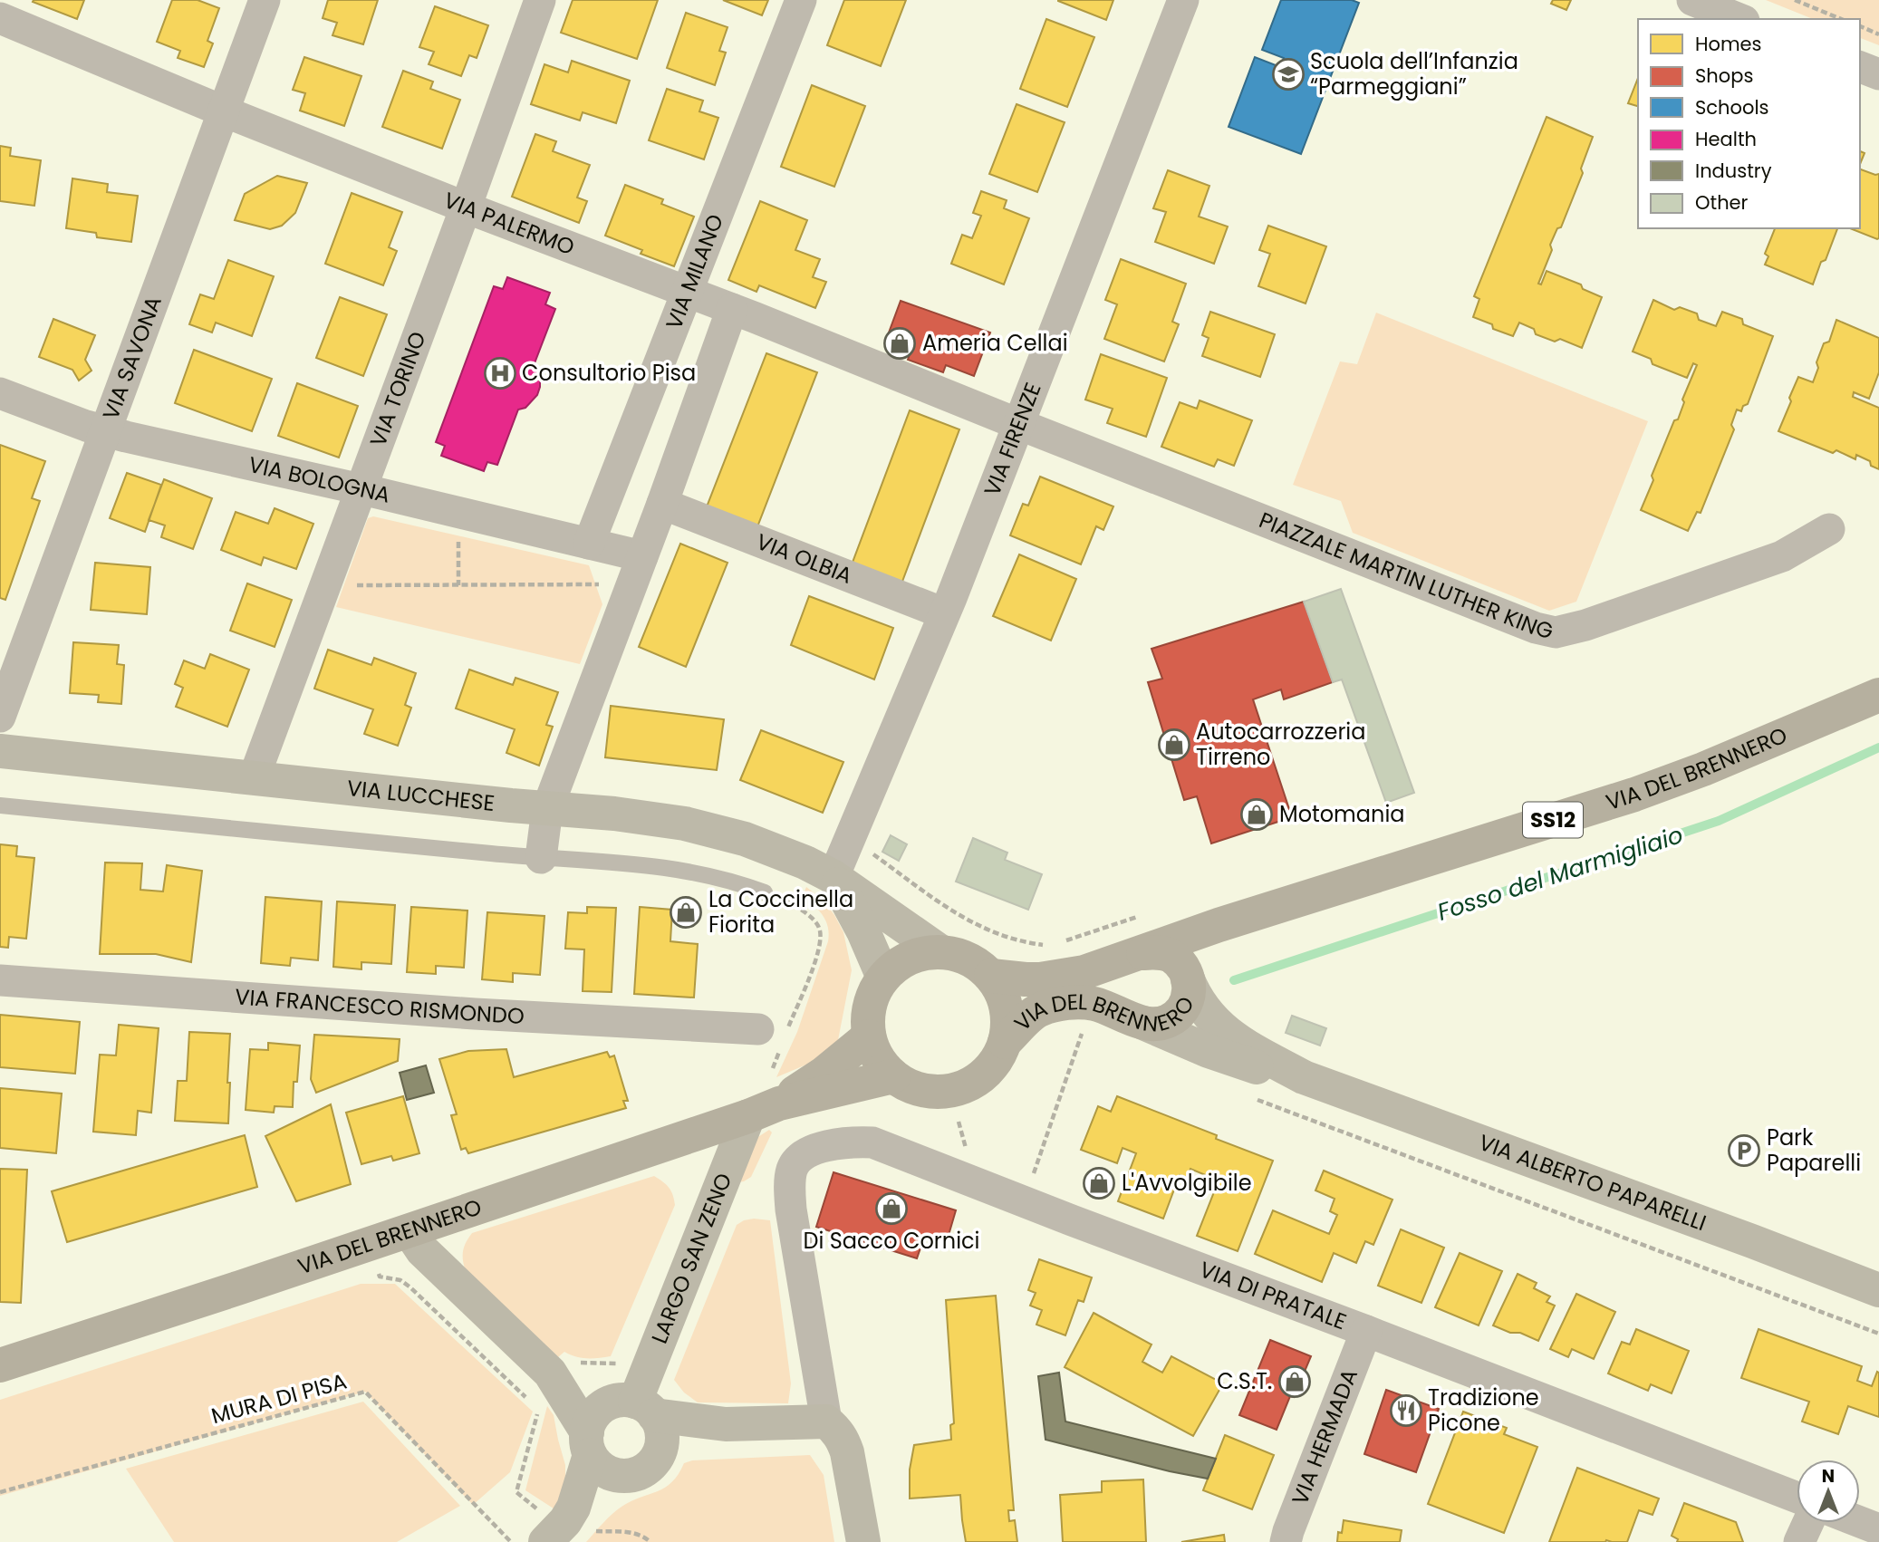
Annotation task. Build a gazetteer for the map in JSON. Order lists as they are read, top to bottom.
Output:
{
  "streets": {
    "main road": [
      "VIA DEL BRENNERO",
      "VIA LUCCHESE",
      "SS12",
      "VIA ALBERTO PAPARELLI",
      "LARGO SAN ZENO"
    ],
    "street": [
      "VIA PALERMO",
      "VIA MILANO",
      "VIA SAVONA",
      "VIA TORINO",
      "VIA FIRENZE",
      "VIA BOLOGNA",
      "VIA OLBIA",
      "PIAZZALE MARTIN LUTHER KING",
      "VIA FRANCESCO RISMONDO",
      "VIA DI PRATALE",
      "VIA HERMADA"
    ],
    "path": ["MURA DI PISA"]
  },
  "crossings": [
    ["VIA PALERMO", "VIA MILANO"],
    ["VIA PALERMO", "VIA SAVONA"],
    ["VIA PALERMO", "VIA TORINO"],
    ["VIA PALERMO", "VIA FIRENZE"],
    ["VIA PALERMO", "PIAZZALE MARTIN LUTHER KING"],
    ["VIA MILANO", "VIA BOLOGNA"],
    ["VIA SAVONA", "VIA BOLOGNA"],
    ["VIA TORINO", "VIA BOLOGNA"],
    ["VIA TORINO", "VIA LUCCHESE"],
    ["VIA FIRENZE", "VIA OLBIA"],
    ["VIA FIRENZE", "PIAZZALE MARTIN LUTHER KING"],
    ["VIA FIRENZE", "VIA LUCCHESE"],
    ["VIA DEL BRENNERO", "VIA LUCCHESE"],
    ["VIA DEL BRENNERO", "VIA ALBERTO PAPARELLI"],
    ["VIA DEL BRENNERO", "LARGO SAN ZENO"],
    ["VIA DI PRATALE", "VIA HERMADA"]
  ],
  "water": ["Fosso del Marmigliaio"],
  "places": {
    "school or university": ["Scuola dell’Infanzia “Parmeggiani”"],
    "shop": [
      "Ameria Cellai",
      "Autocarrozzeria Tirreno",
      "Motomania",
      "La Coccinella Fiorita",
      "L'Avvolgibile",
      "Di Sacco Cornici",
      "C.S.T."
    ],
    "hospital": ["Consultorio Pisa"],
    "parking": ["Park Paparelli"],
    "restaurant": ["Tradizione Picone"]
  },
  "legend": [
    "Homes",
    "Shops",
    "Schools",
    "Health",
    "Industry",
    "Other"
  ],
  "north": "top"
}
